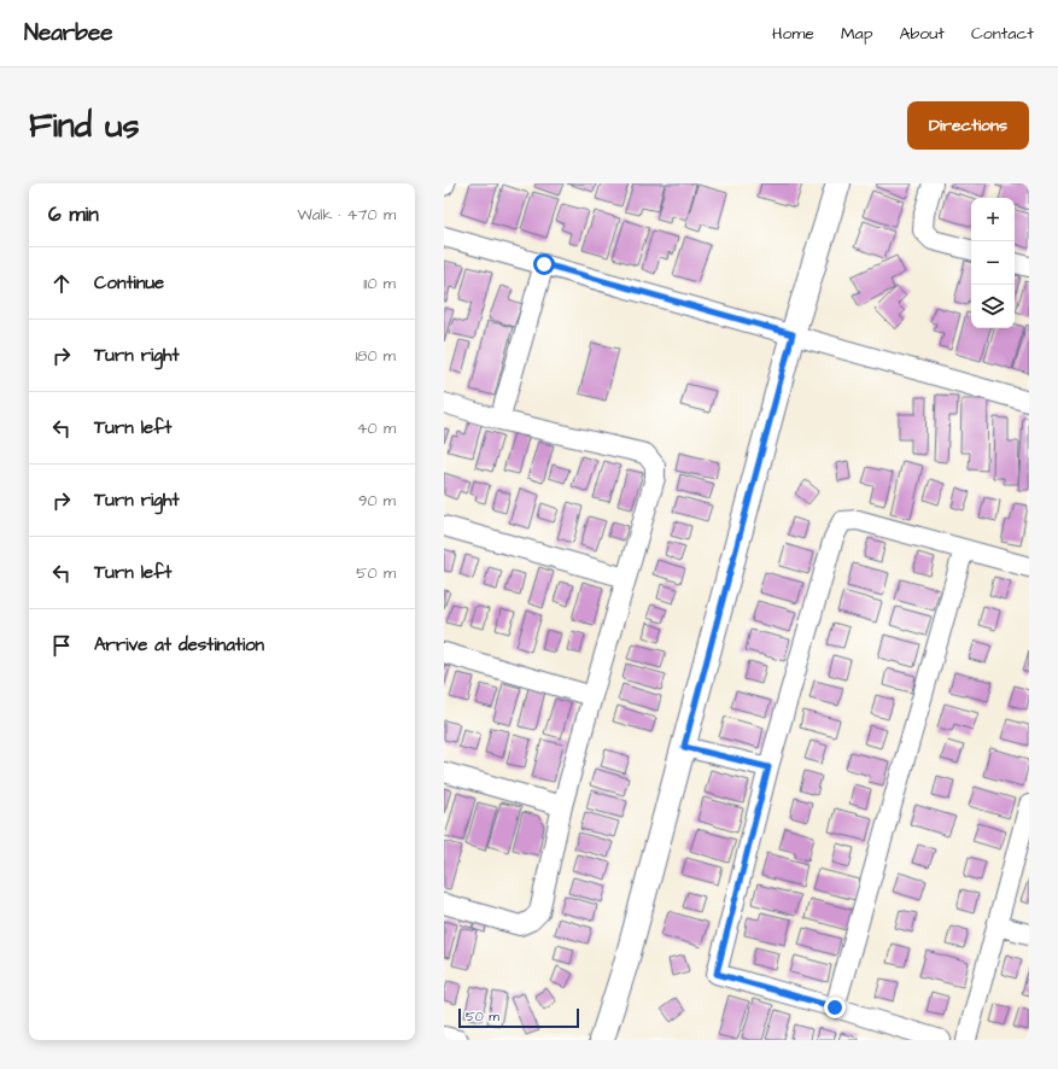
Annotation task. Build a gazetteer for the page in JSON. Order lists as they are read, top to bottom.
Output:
{
  "scale_bar": "50 m",
  "page": {
    "header": "Nearbee",
    "nav": [
      "Home",
      "Map",
      "About",
      "Contact"
    ],
    "buttons": "Directions",
    "title": "Find us",
    "heading": ["6 min", "Walk · 470 m"],
    "map_buttons": ["+", "−"],
    "list": [
      ["Continue", "110 m"],
      ["Turn right", "180 m"],
      ["Turn left", "40 m"],
      ["Turn right", "90 m"],
      ["Turn left", "50 m"],
      "Arrive at destination"
    ],
    "scale": "50 m"
  }
}
